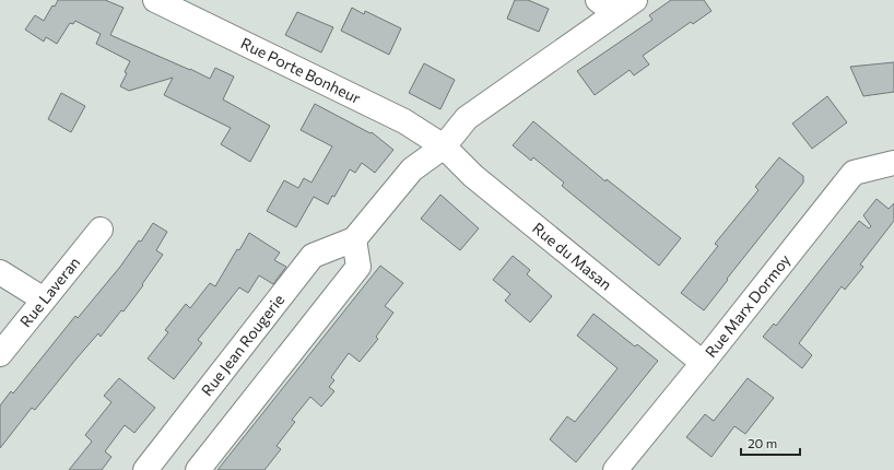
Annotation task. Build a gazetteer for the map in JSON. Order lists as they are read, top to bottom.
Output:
{
  "streets": {
    "street": [
      "Rue Porte Bonheur",
      "Rue du Masan",
      "Rue Laveran",
      "Rue Marx Dormoy",
      "Rue Jean Rougerie"
    ]
  },
  "crossings": [
    ["Rue Porte Bonheur", "Rue du Masan"],
    ["Rue du Masan", "Rue Marx Dormoy"]
  ],
  "scale_bar": "20 m"
}
